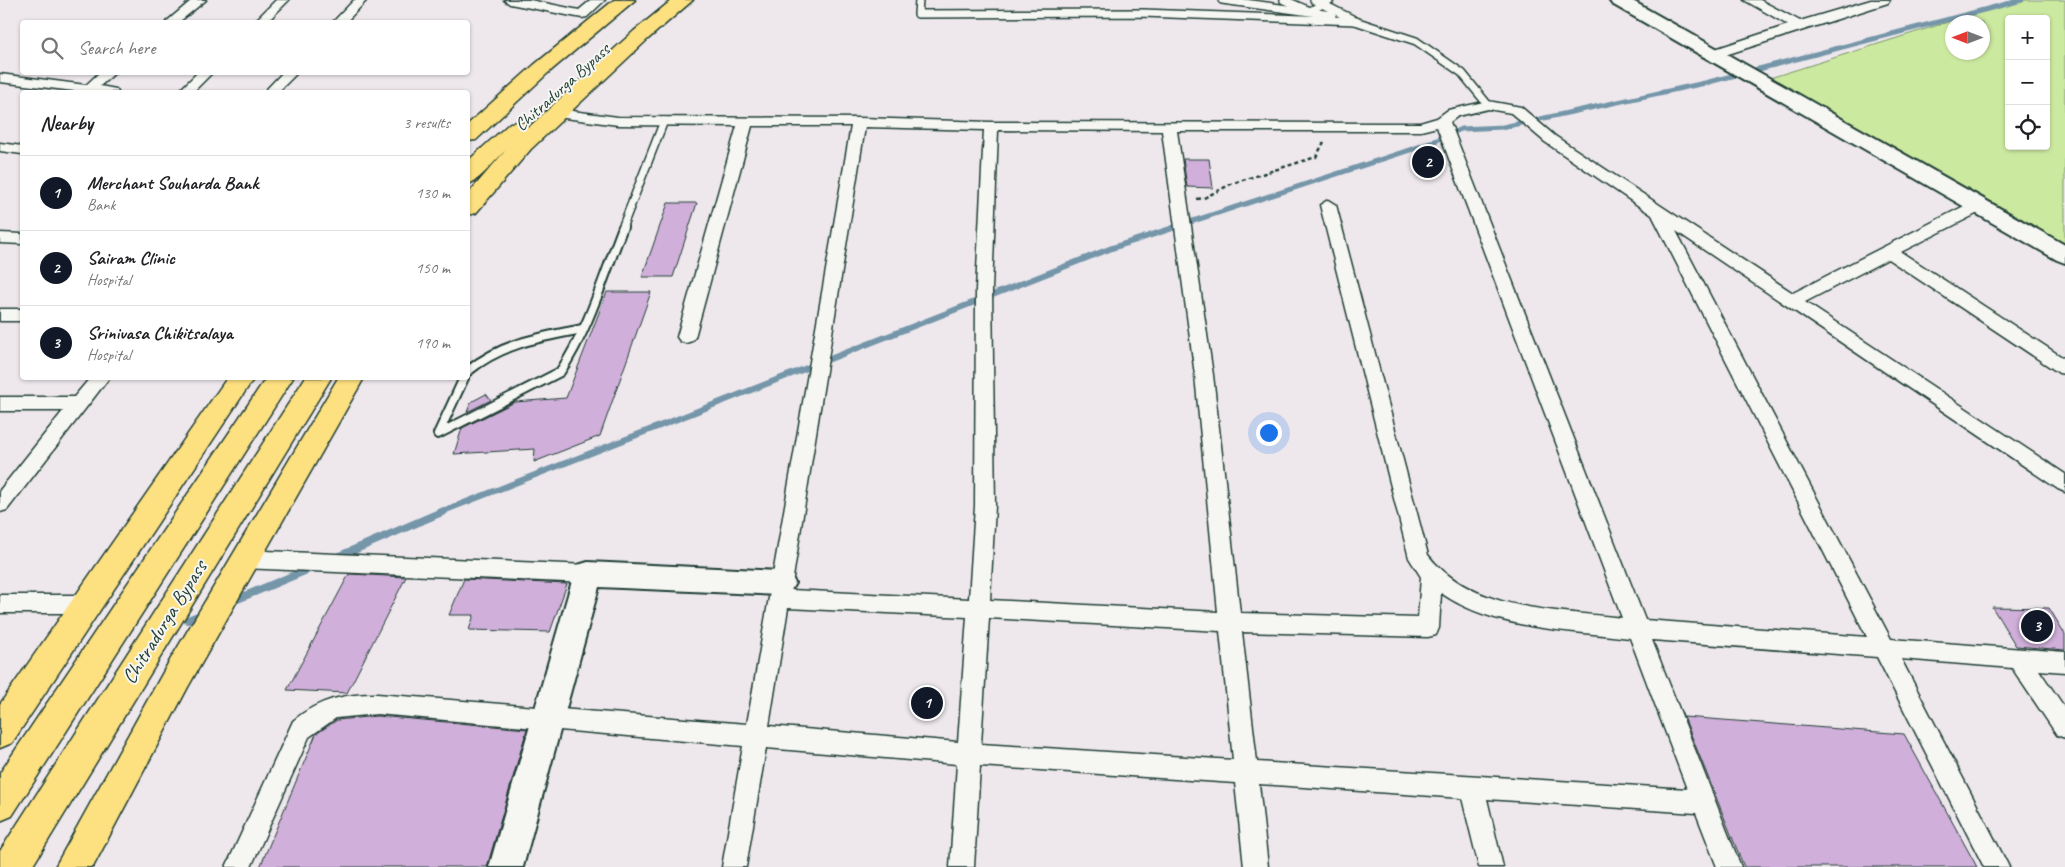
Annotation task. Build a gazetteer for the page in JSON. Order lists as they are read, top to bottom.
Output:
{
  "streets": {
    "main road": ["Chitradurga Bypass"]
  },
  "north": "left",
  "page": {
    "map_buttons": ["+", "−"],
    "search": "Search here",
    "heading": ["Nearby", "3 results"],
    "pins": ["2", "3", "1"],
    "list": [
      {
        "mark": "1",
        "name": "Merchant Souharda Bank",
        "note": "Bank",
        "value": "130 m"
      },
      {
        "mark": "2",
        "name": "Sairam Clinic",
        "note": "Hospital",
        "value": "150 m"
      },
      {
        "mark": "3",
        "name": "Srinivasa Chikitsalaya",
        "note": "Hospital",
        "value": "190 m"
      }
    ]
  }
}
